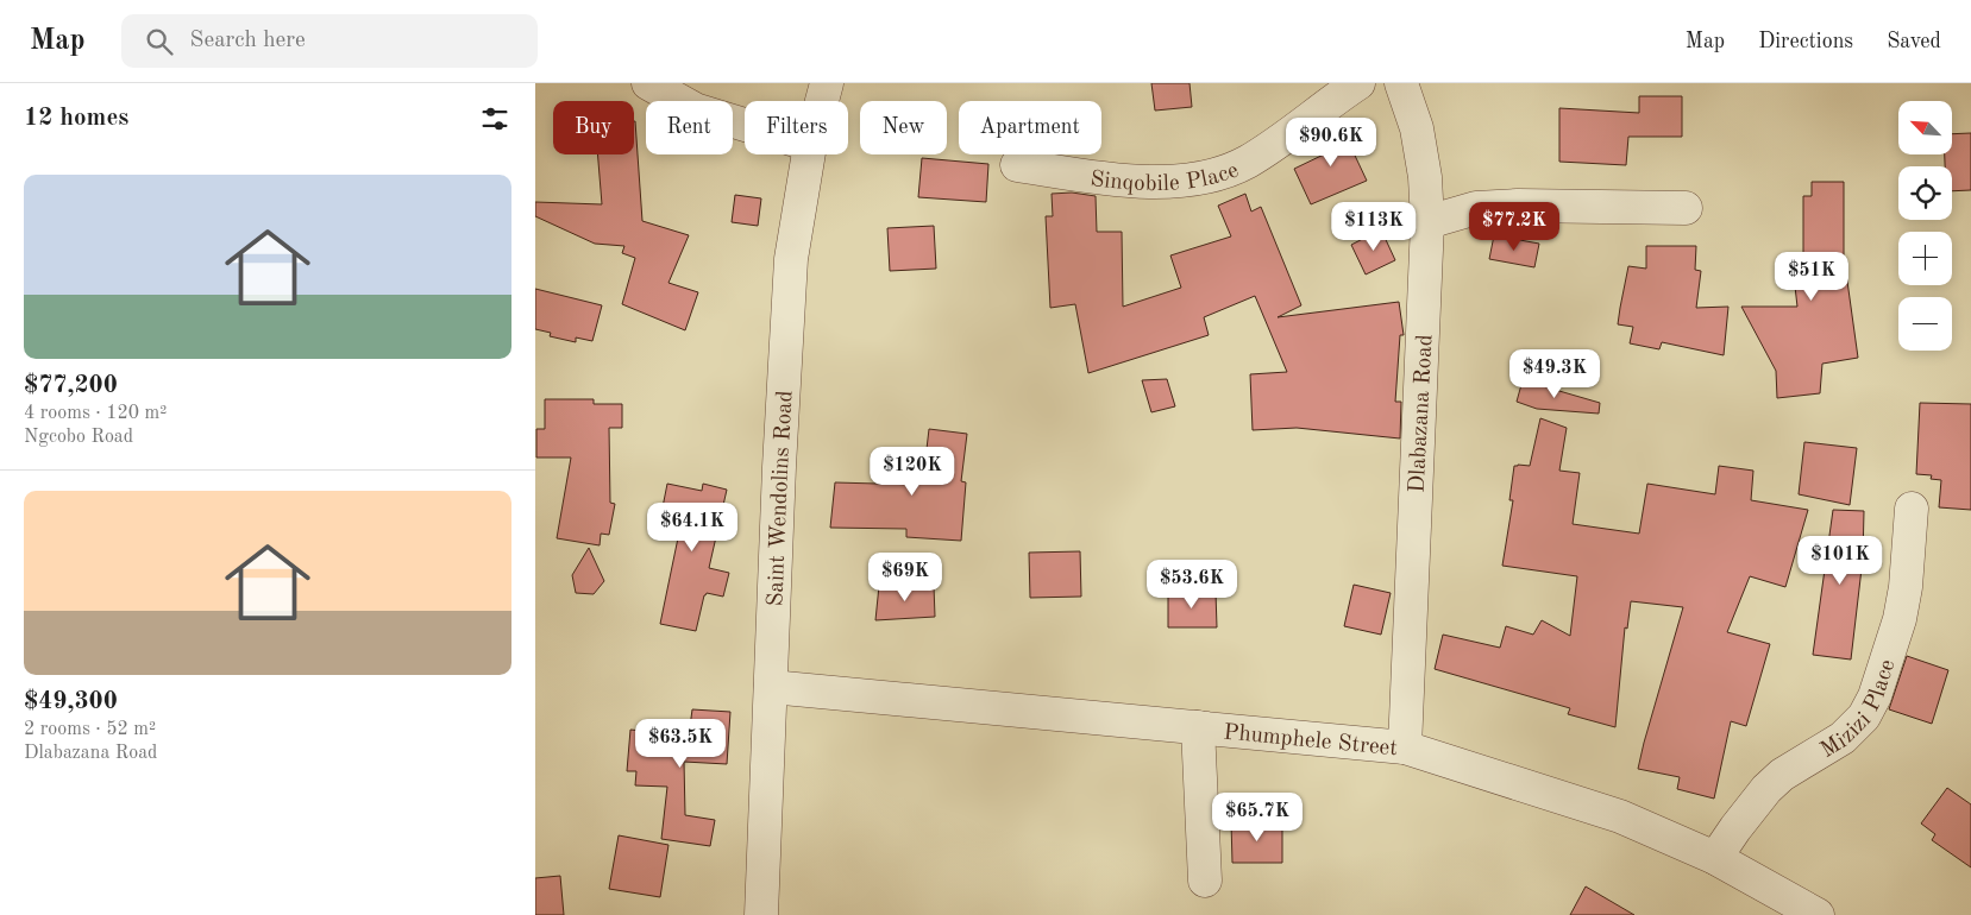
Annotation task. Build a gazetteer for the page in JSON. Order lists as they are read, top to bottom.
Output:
{
  "streets": {
    "street": [
      "Sinqobile Place",
      "Dlabazana Road",
      "Saint Wendolins Road",
      "Mizizi Place",
      "Phumphele Street"
    ]
  },
  "crossings": [
    ["Dlabazana Road", "Phumphele Street"],
    ["Saint Wendolins Road", "Phumphele Street"],
    ["Mizizi Place", "Phumphele Street"]
  ],
  "north": "top left",
  "page": {
    "header": "Map",
    "search": "Search here",
    "nav": ["Map", "Directions", "Saved"],
    "heading": "12 homes",
    "map_buttons": ["+", "−"],
    "chip": [
      "Buy",
      "Rent",
      "Filters",
      "New",
      "Apartment"
    ],
    "price": [
      "$90.6K",
      "$113K",
      "$77.2K",
      "$51K",
      "$49.3K",
      "$120K",
      "$64.1K",
      "$101K",
      "$69K",
      "$53.6K",
      "$63.5K",
      "$65.7K"
    ],
    "list": [
      {
        "name": "$77,200",
        "note": "4 rooms · 120 m² · Ngcobo Road"
      },
      {
        "name": "$49,300",
        "note": "2 rooms · 52 m² · Dlabazana Road"
      }
    ]
  }
}
